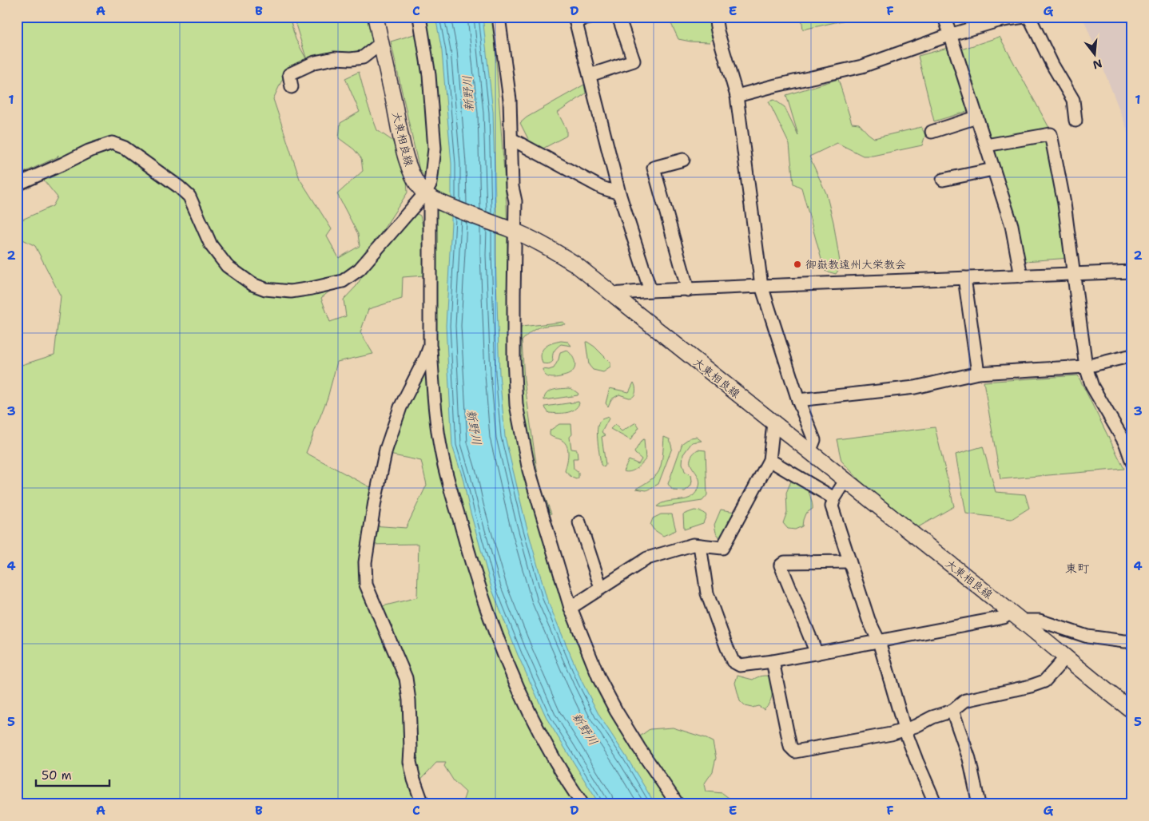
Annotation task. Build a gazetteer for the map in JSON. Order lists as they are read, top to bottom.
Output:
{
  "streets": {
    "main road": ["大東相良線"]
  },
  "districts": ["東町"],
  "water": ["新野川"],
  "places": ["御嶽教遠州大栄教会"],
  "scale_bar": "50 m",
  "north": "bottom",
  "grid": {
    "columns": [
      "A",
      "B",
      "C",
      "D",
      "E",
      "F",
      "G"
    ],
    "rows": [
      "1",
      "2",
      "3",
      "4",
      "5"
    ]
  }
}
